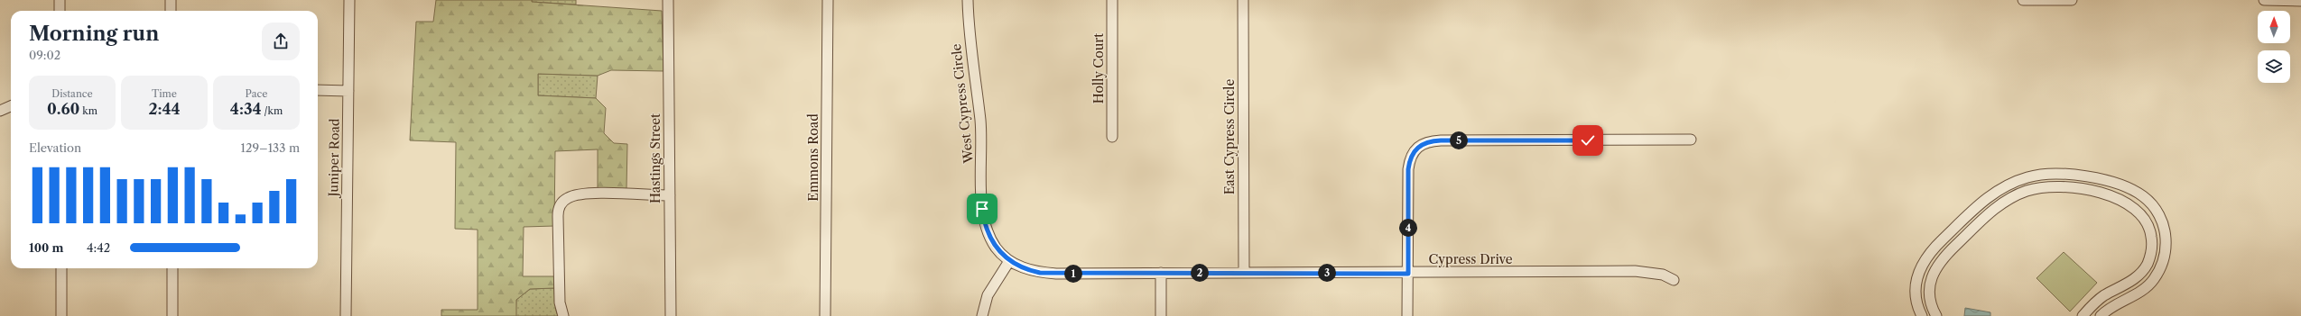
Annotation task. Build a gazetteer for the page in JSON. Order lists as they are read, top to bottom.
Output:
{
  "streets": {
    "street": [
      "Holly Court",
      "West Cypress Circle",
      "East Cypress Circle",
      "Juniper Road",
      "Emmons Road",
      "Hastings Street",
      "Cypress Drive"
    ]
  },
  "crossings": [
    ["West Cypress Circle", "Cypress Drive"],
    ["East Cypress Circle", "Cypress Drive"]
  ],
  "north": "top",
  "page": {
    "heading": ["Morning run", "09:02"],
    "stats": [
      ["Distance", "0.60 km"],
      ["Time", "2:44"],
      ["Pace", "4:34 /km"]
    ],
    "pins": [
      "5",
      "4",
      "2",
      "3",
      "1"
    ],
    "chart": ["Elevation", "129–133 m"],
    "list": [
      {
        "name": "100 m",
        "note": "4:42"
      }
    ]
  }
}
